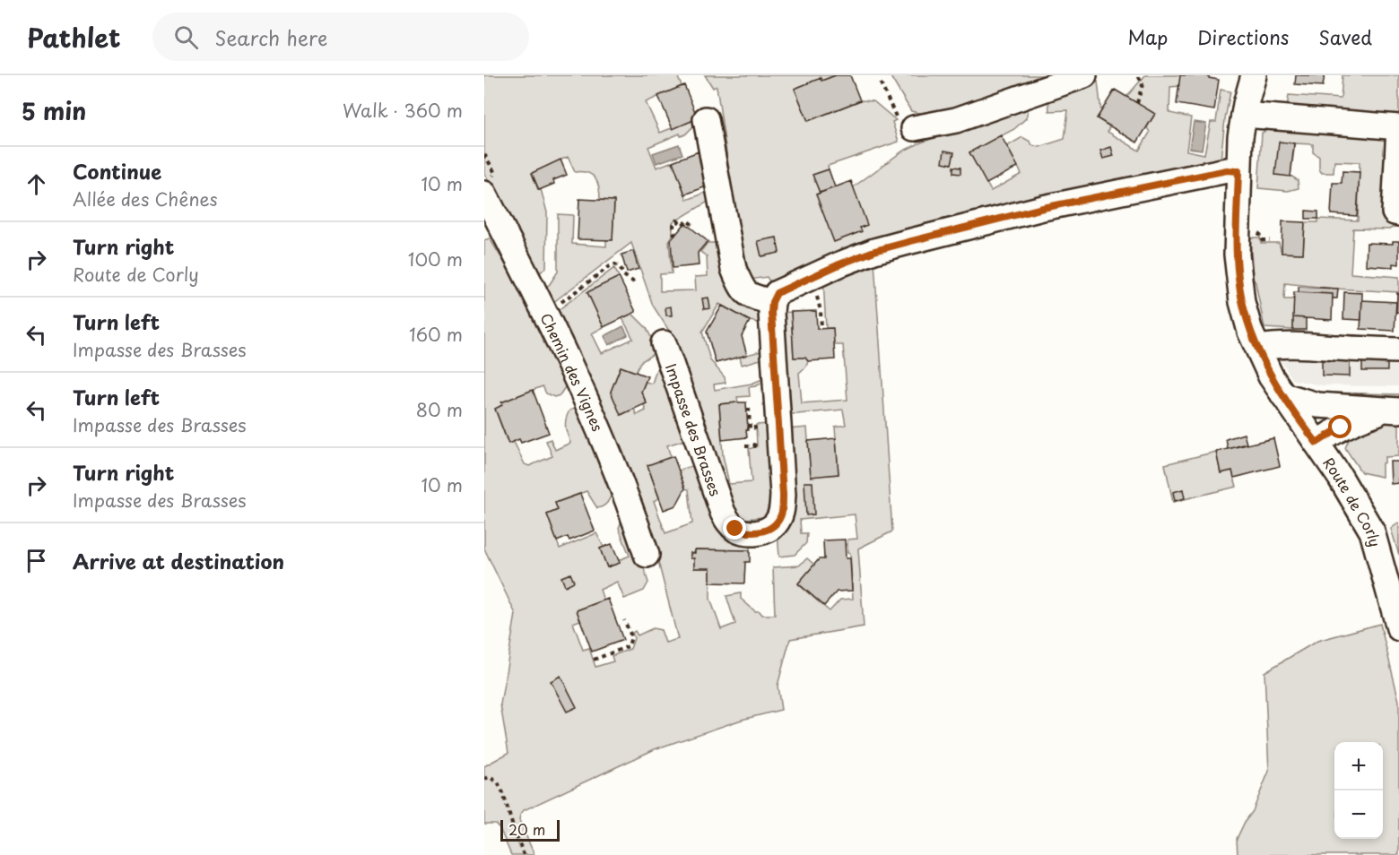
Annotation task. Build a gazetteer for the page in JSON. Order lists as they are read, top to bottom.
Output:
{
  "streets": {
    "street": ["Chemin des Vignes", "Impasse des Brasses", "Route de Corly"]
  },
  "scale_bar": "20 m",
  "page": {
    "header": "Pathlet",
    "search": "Search here",
    "nav": ["Map", "Directions", "Saved"],
    "heading": ["5 min", "Walk · 360 m"],
    "list": [
      ["Continue", "Allée des Chênes", "10 m"],
      ["Turn right", "Route de Corly", "100 m"],
      ["Turn left", "Impasse des Brasses", "160 m"],
      ["Turn left", "Impasse des Brasses", "80 m"],
      ["Turn right", "Impasse des Brasses", "10 m"],
      "Arrive at destination"
    ],
    "map_buttons": ["+", "−"],
    "scale": "20 m"
  }
}
